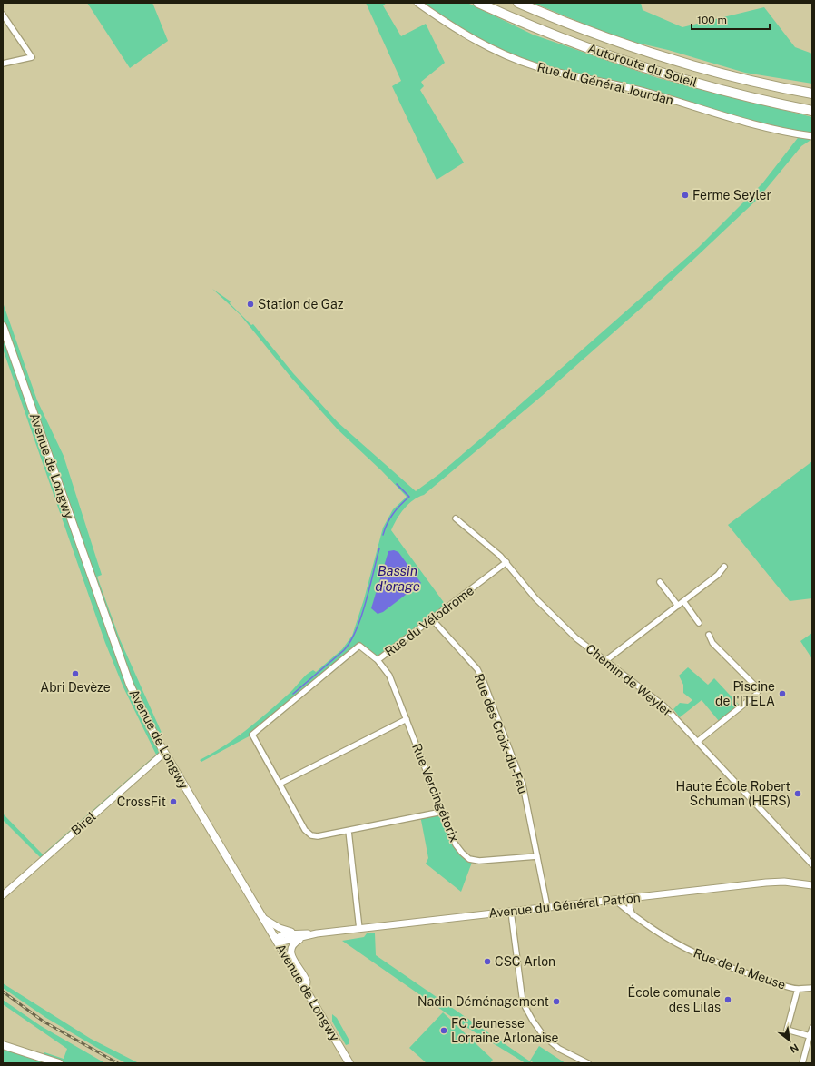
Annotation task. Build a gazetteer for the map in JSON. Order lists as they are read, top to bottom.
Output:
{
  "streets": {
    "highway": ["Autoroute du Soleil"],
    "main road": [
      "Rue du Général Jourdan",
      "Avenue de Longwy",
      "Birel",
      "Avenue du Général Patton"
    ],
    "street": [
      "Rue du Vélodrome",
      "Chemin de Weyler",
      "Rue des Croix-du-Feu",
      "Rue Vercingétorix",
      "Rue de la Meuse"
    ]
  },
  "crossings": [
    ["Avenue de Longwy", "Birel"],
    ["Rue du Vélodrome", "Chemin de Weyler"],
    ["Rue du Vélodrome", "Rue des Croix-du-Feu"],
    ["Rue du Vélodrome", "Rue Vercingétorix"],
    ["Rue des Croix-du-Feu", "Rue Vercingétorix"],
    ["Rue des Croix-du-Feu", "Avenue du Général Patton"],
    ["Avenue du Général Patton", "Rue de la Meuse"]
  ],
  "water": ["Bassin d'orage"],
  "places": [
    "Ferme Seyler",
    "Station de Gaz",
    "Abri Devèze",
    "Piscine de l'ITELA",
    "Haute École Robert Schuman (HERS)",
    "CrossFit",
    "CSC Arlon",
    "École comunale des Lilas",
    "Nadin Déménagement",
    "FC Jeunesse Lorraine Arlonaise"
  ],
  "scale_bar": "100 m",
  "north": "bottom right"
}
